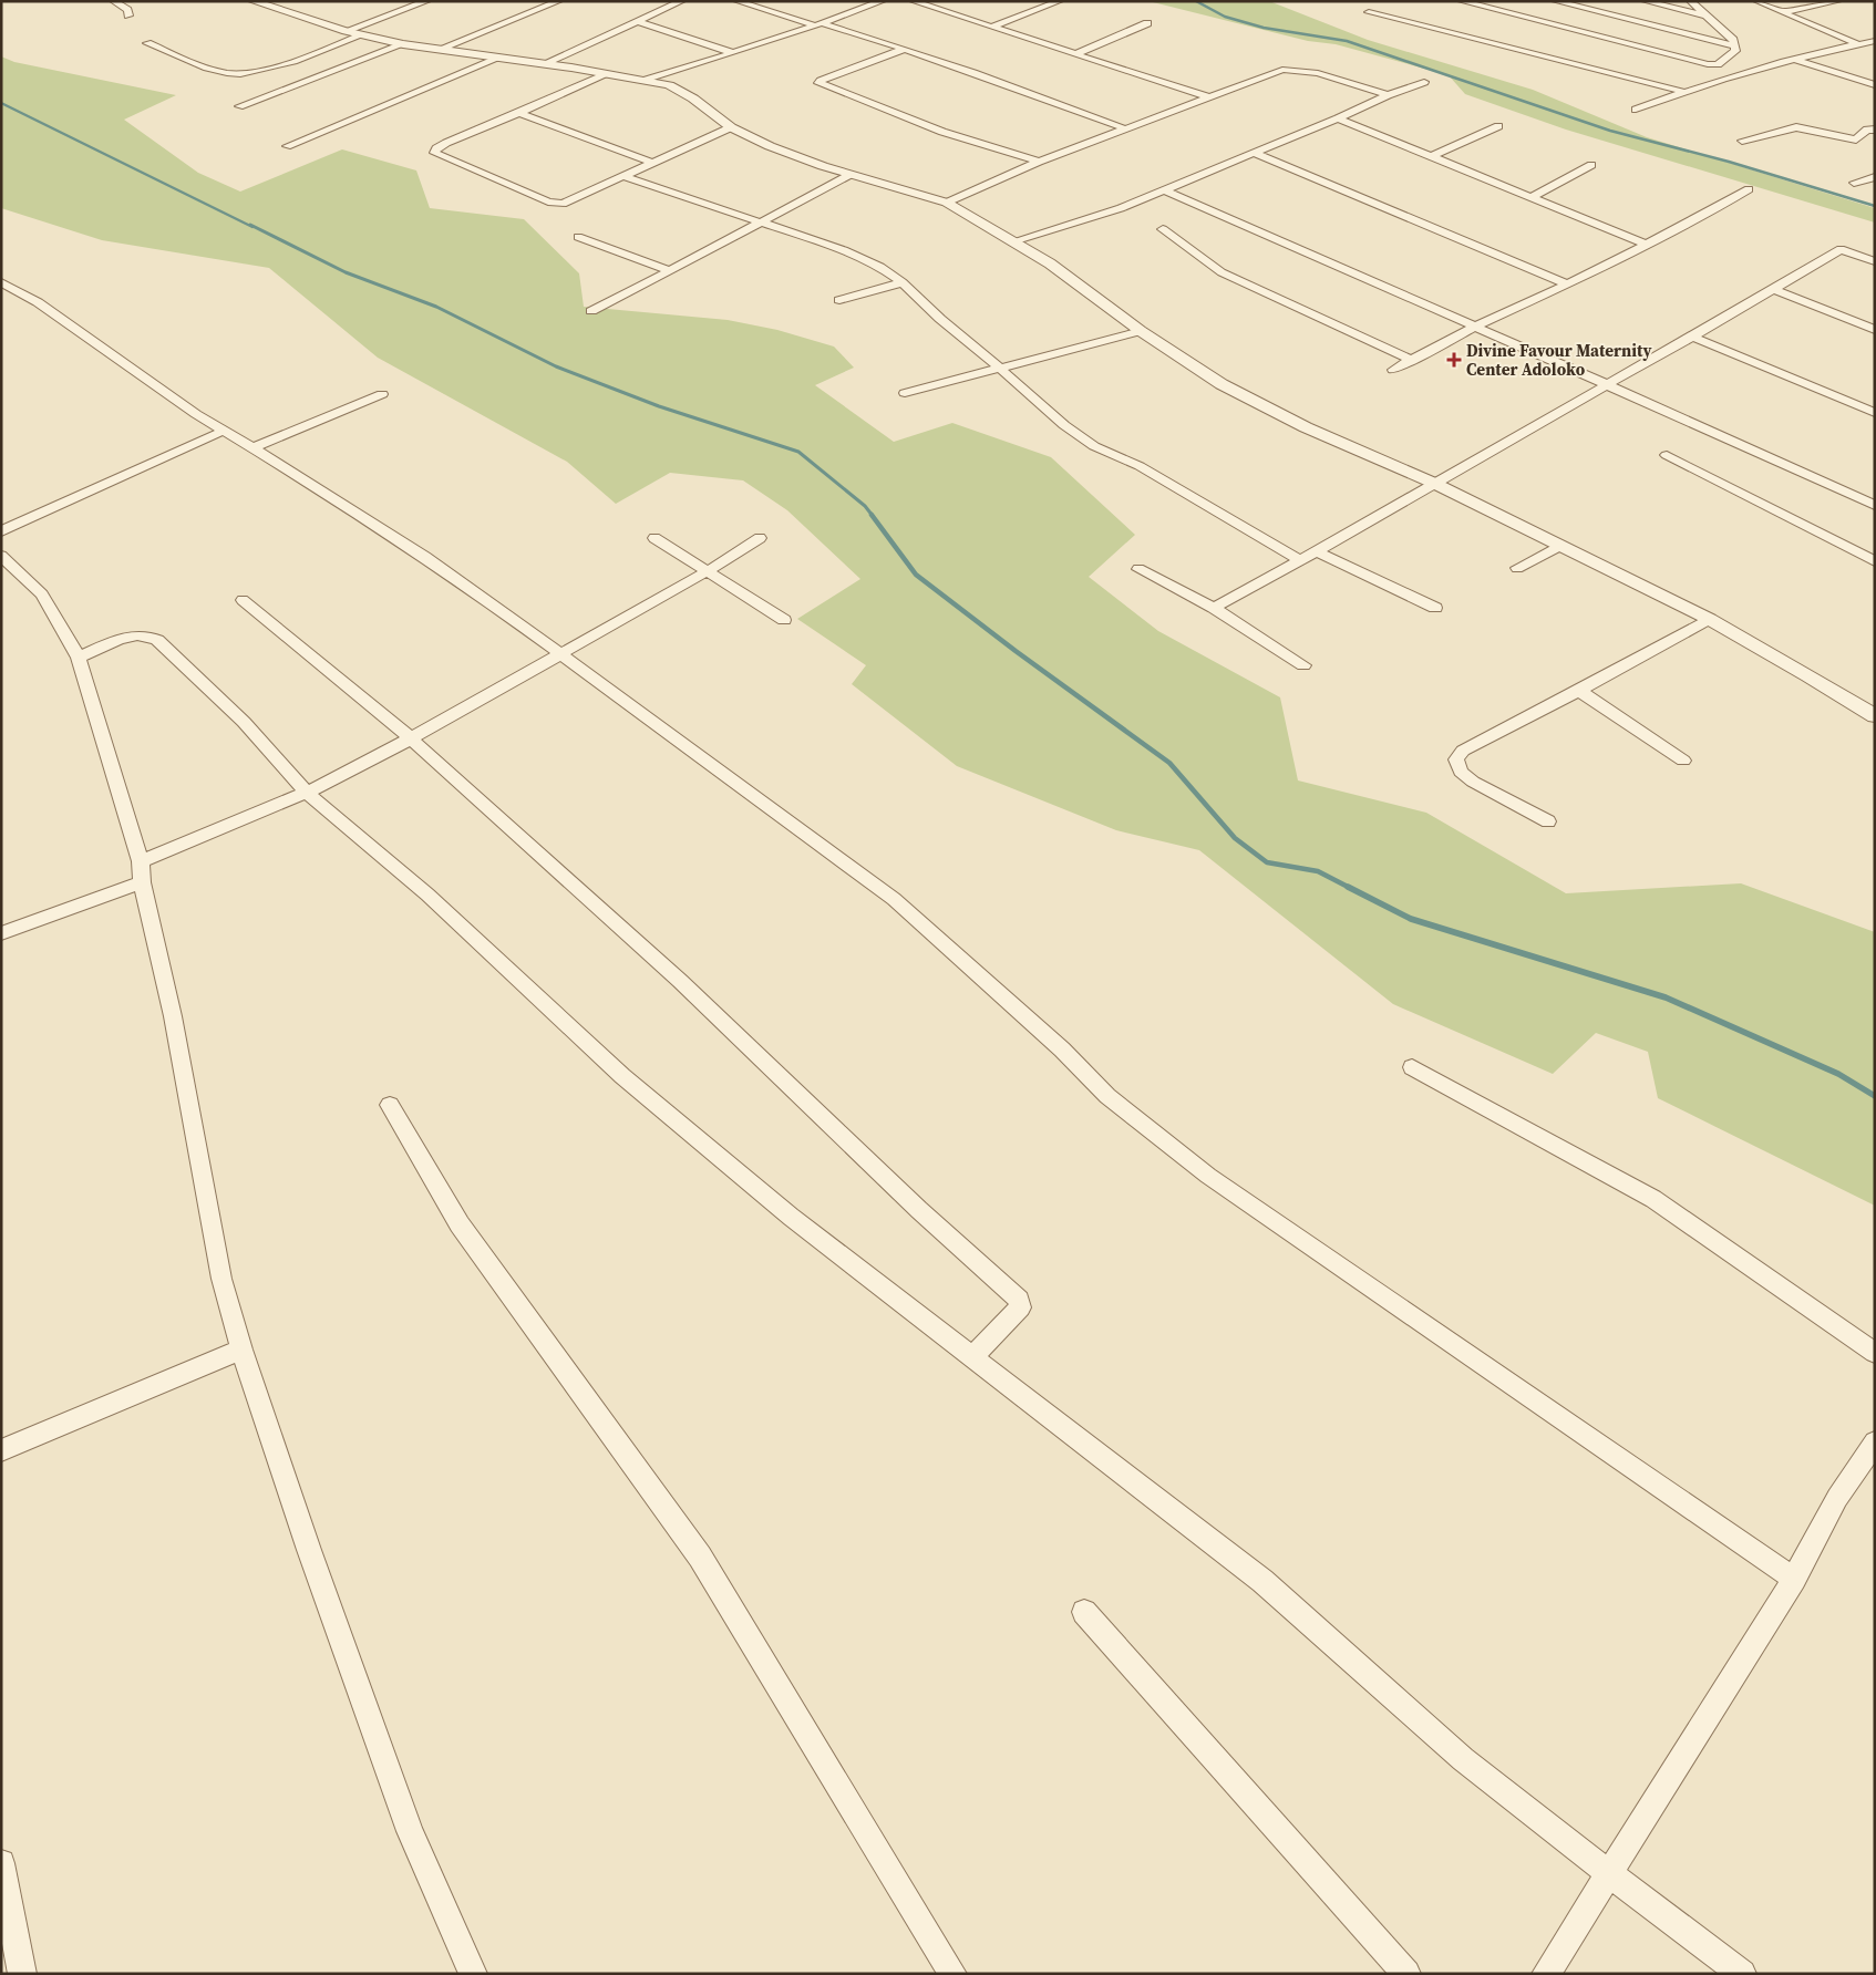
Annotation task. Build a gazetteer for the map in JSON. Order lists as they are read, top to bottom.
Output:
{
  "places": {
    "health": ["Divine Favour Maternity Center Adoloko"]
  }
}
